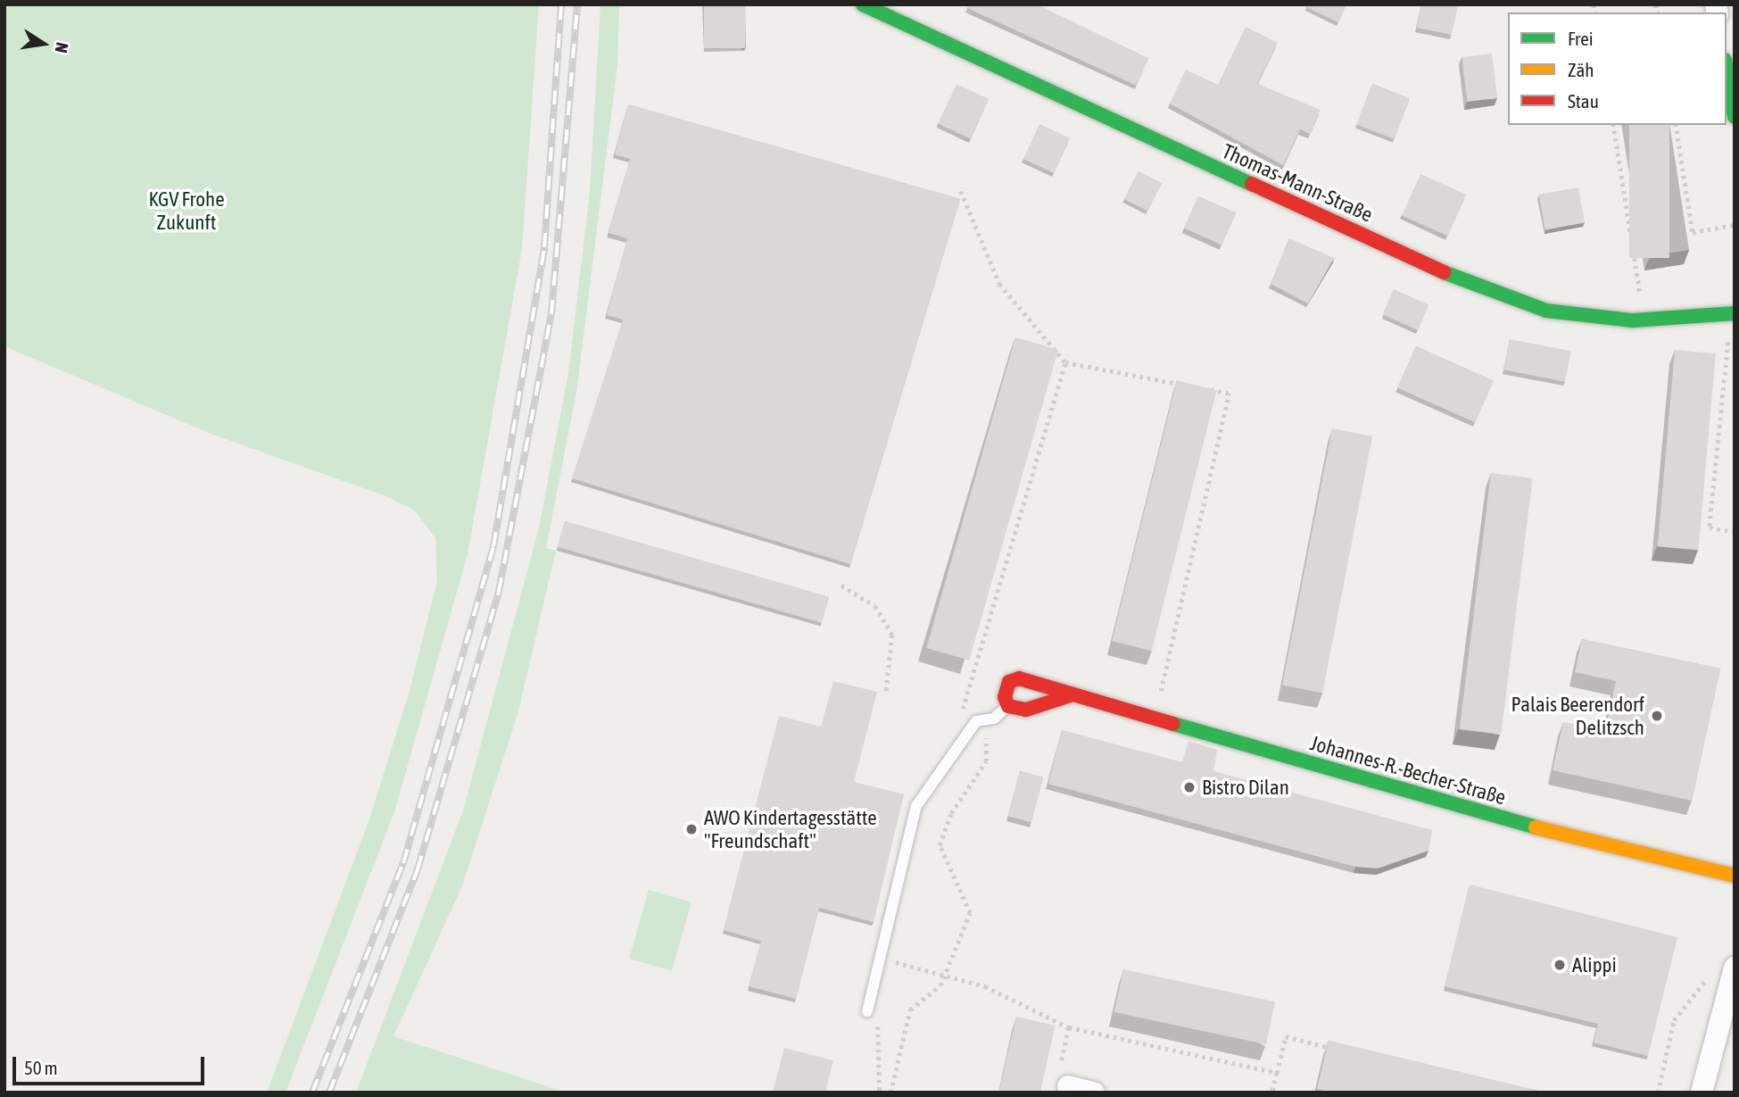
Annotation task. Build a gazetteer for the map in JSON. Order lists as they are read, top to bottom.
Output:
{
  "streets": {
    "street": ["Thomas-Mann-Straße", "Johannes-R.-Becher-Straße"]
  },
  "parks": ["KGV Frohe Zukunft"],
  "places": [
    "Palais Beerendorf Delitzsch",
    "Bistro Dilan",
    "AWO Kindertagesstätte \"Freundschaft\"",
    "Alippi"
  ],
  "legend": ["Frei", "Zäh", "Stau"],
  "scale_bar": "50 m",
  "north": "right"
}
